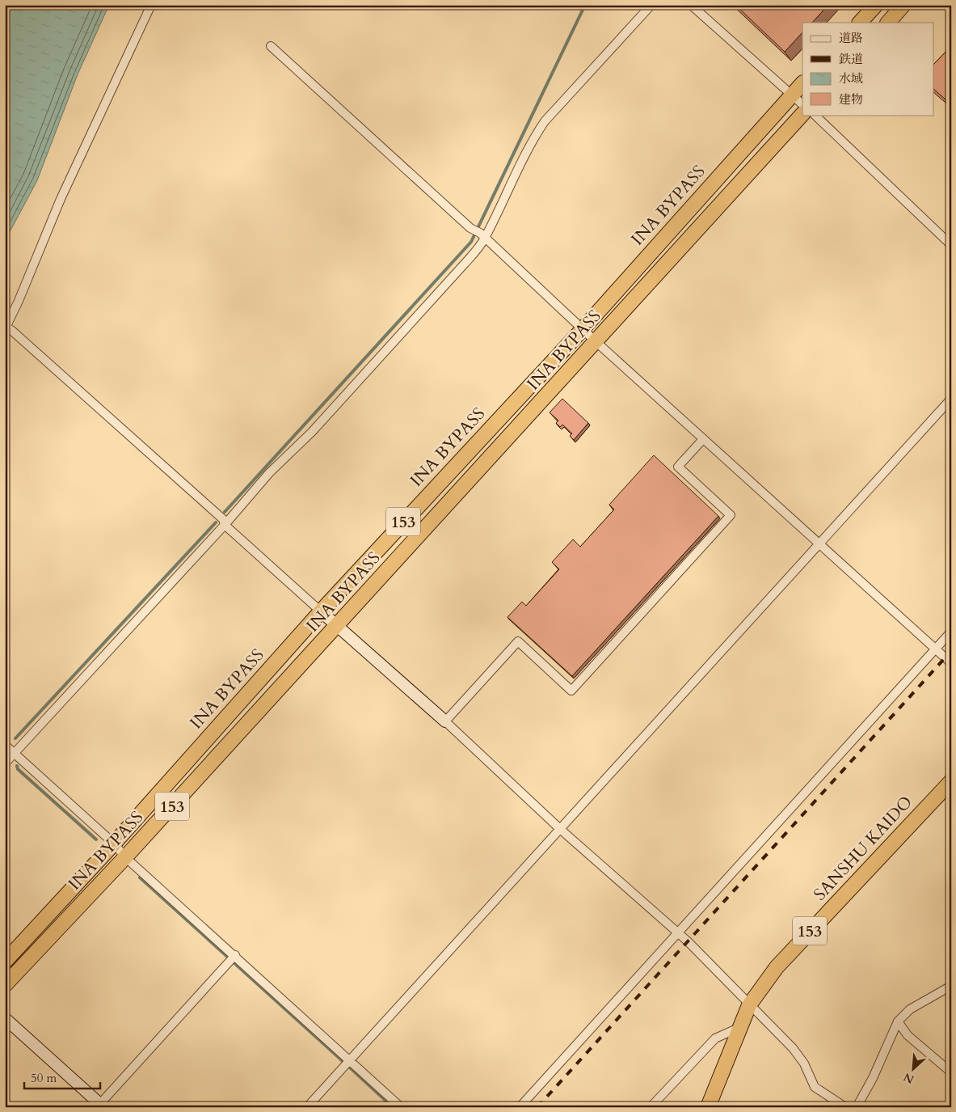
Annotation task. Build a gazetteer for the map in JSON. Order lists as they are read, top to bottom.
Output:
{
  "streets": {
    "highway": ["INA BYPASS", "153", "SANSHU KAIDO"]
  },
  "legend": [
    "道路",
    "鉄道",
    "水域",
    "建物"
  ],
  "scale_bar": "50 m",
  "north": "bottom left"
}
